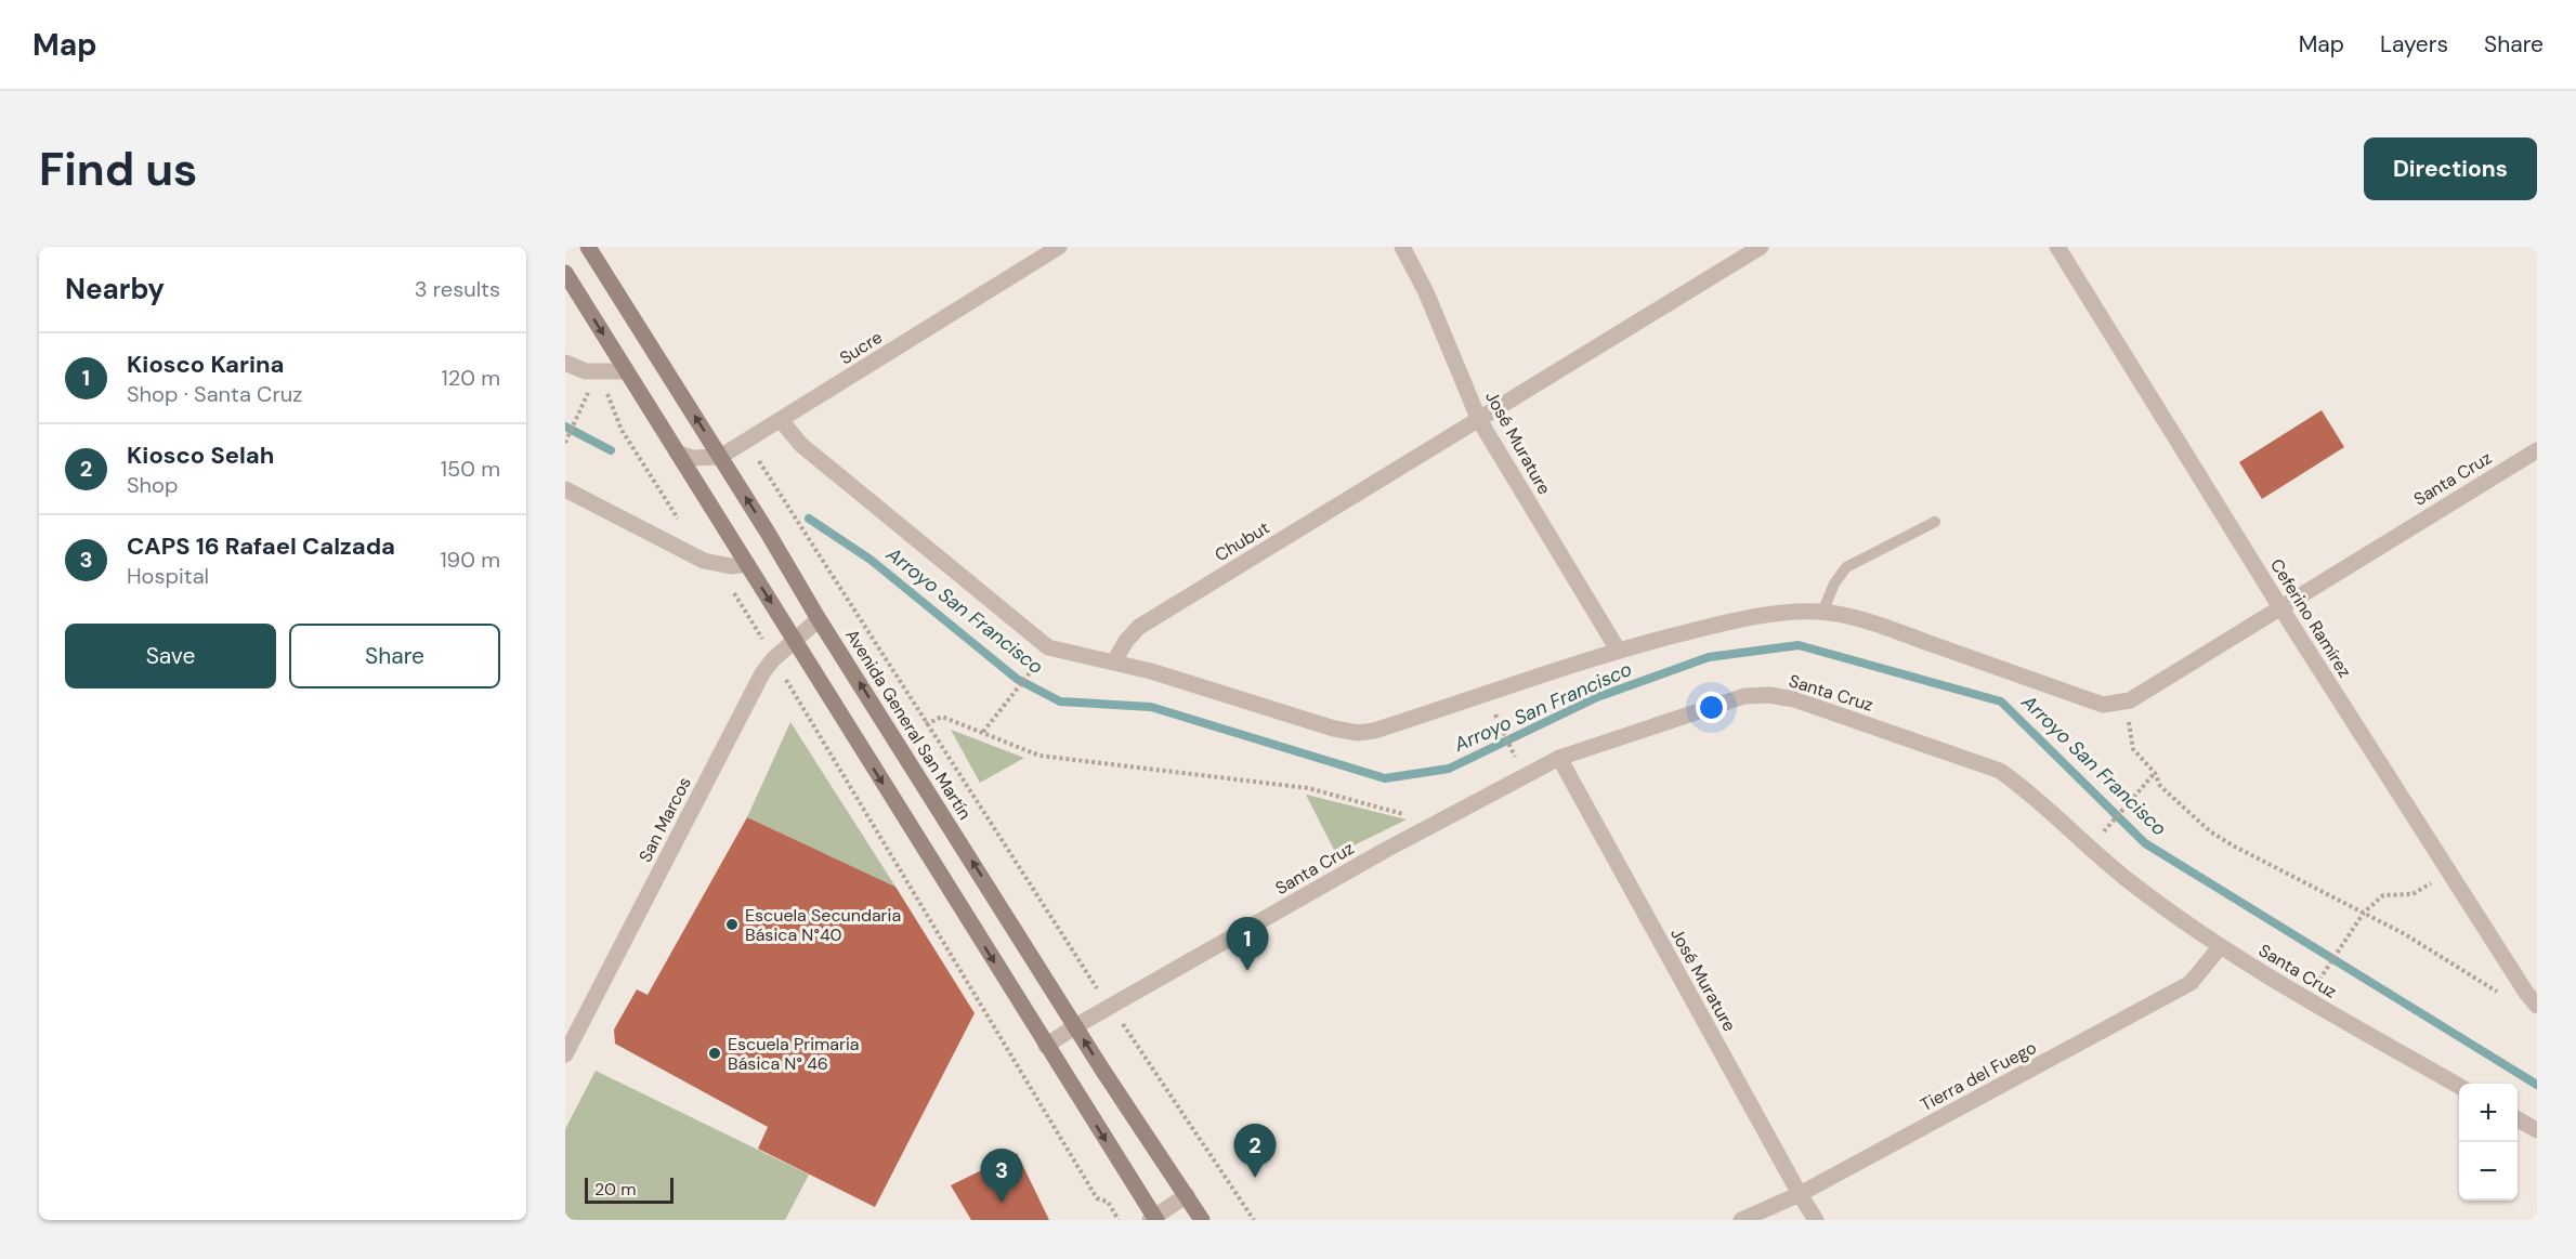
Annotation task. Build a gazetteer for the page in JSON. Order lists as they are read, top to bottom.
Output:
{
  "streets": {
    "main road": ["Avenida General San Martín"],
    "street": [
      "Sucre",
      "José Murature",
      "Santa Cruz",
      "Chubut",
      "Ceferino Ramírez",
      "San Marcos",
      "Tierra del Fuego"
    ]
  },
  "crossings": [
    ["Sucre", "Avenida General San Martín"],
    ["José Murature", "Santa Cruz"],
    ["José Murature", "Chubut"],
    ["José Murature", "Tierra del Fuego"],
    ["Santa Cruz", "Ceferino Ramírez"],
    ["Santa Cruz", "Avenida General San Martín"],
    ["Santa Cruz", "Tierra del Fuego"],
    ["Avenida General San Martín", "San Marcos"]
  ],
  "water": ["Arroyo San Francisco"],
  "places": ["Escuela Secundaria Básica N°40", "Escuela Primaria Básica N° 46"],
  "scale_bar": "20 m",
  "page": {
    "header": "Map",
    "nav": ["Map", "Layers", "Share"],
    "buttons": [
      "Directions",
      ["Save", "Share"]
    ],
    "title": "Find us",
    "heading": ["Nearby", "3 results"],
    "list": [
      {
        "mark": "1",
        "name": "Kiosco Karina",
        "note": "Shop · Santa Cruz",
        "value": "120 m"
      },
      {
        "mark": "2",
        "name": "Kiosco Selah",
        "note": "Shop",
        "value": "150 m"
      },
      {
        "mark": "3",
        "name": "CAPS 16 Rafael Calzada",
        "note": "Hospital",
        "value": "190 m"
      }
    ],
    "pins": ["1", "2", "3"],
    "map_buttons": ["+", "−"],
    "scale": "20 m"
  }
}
